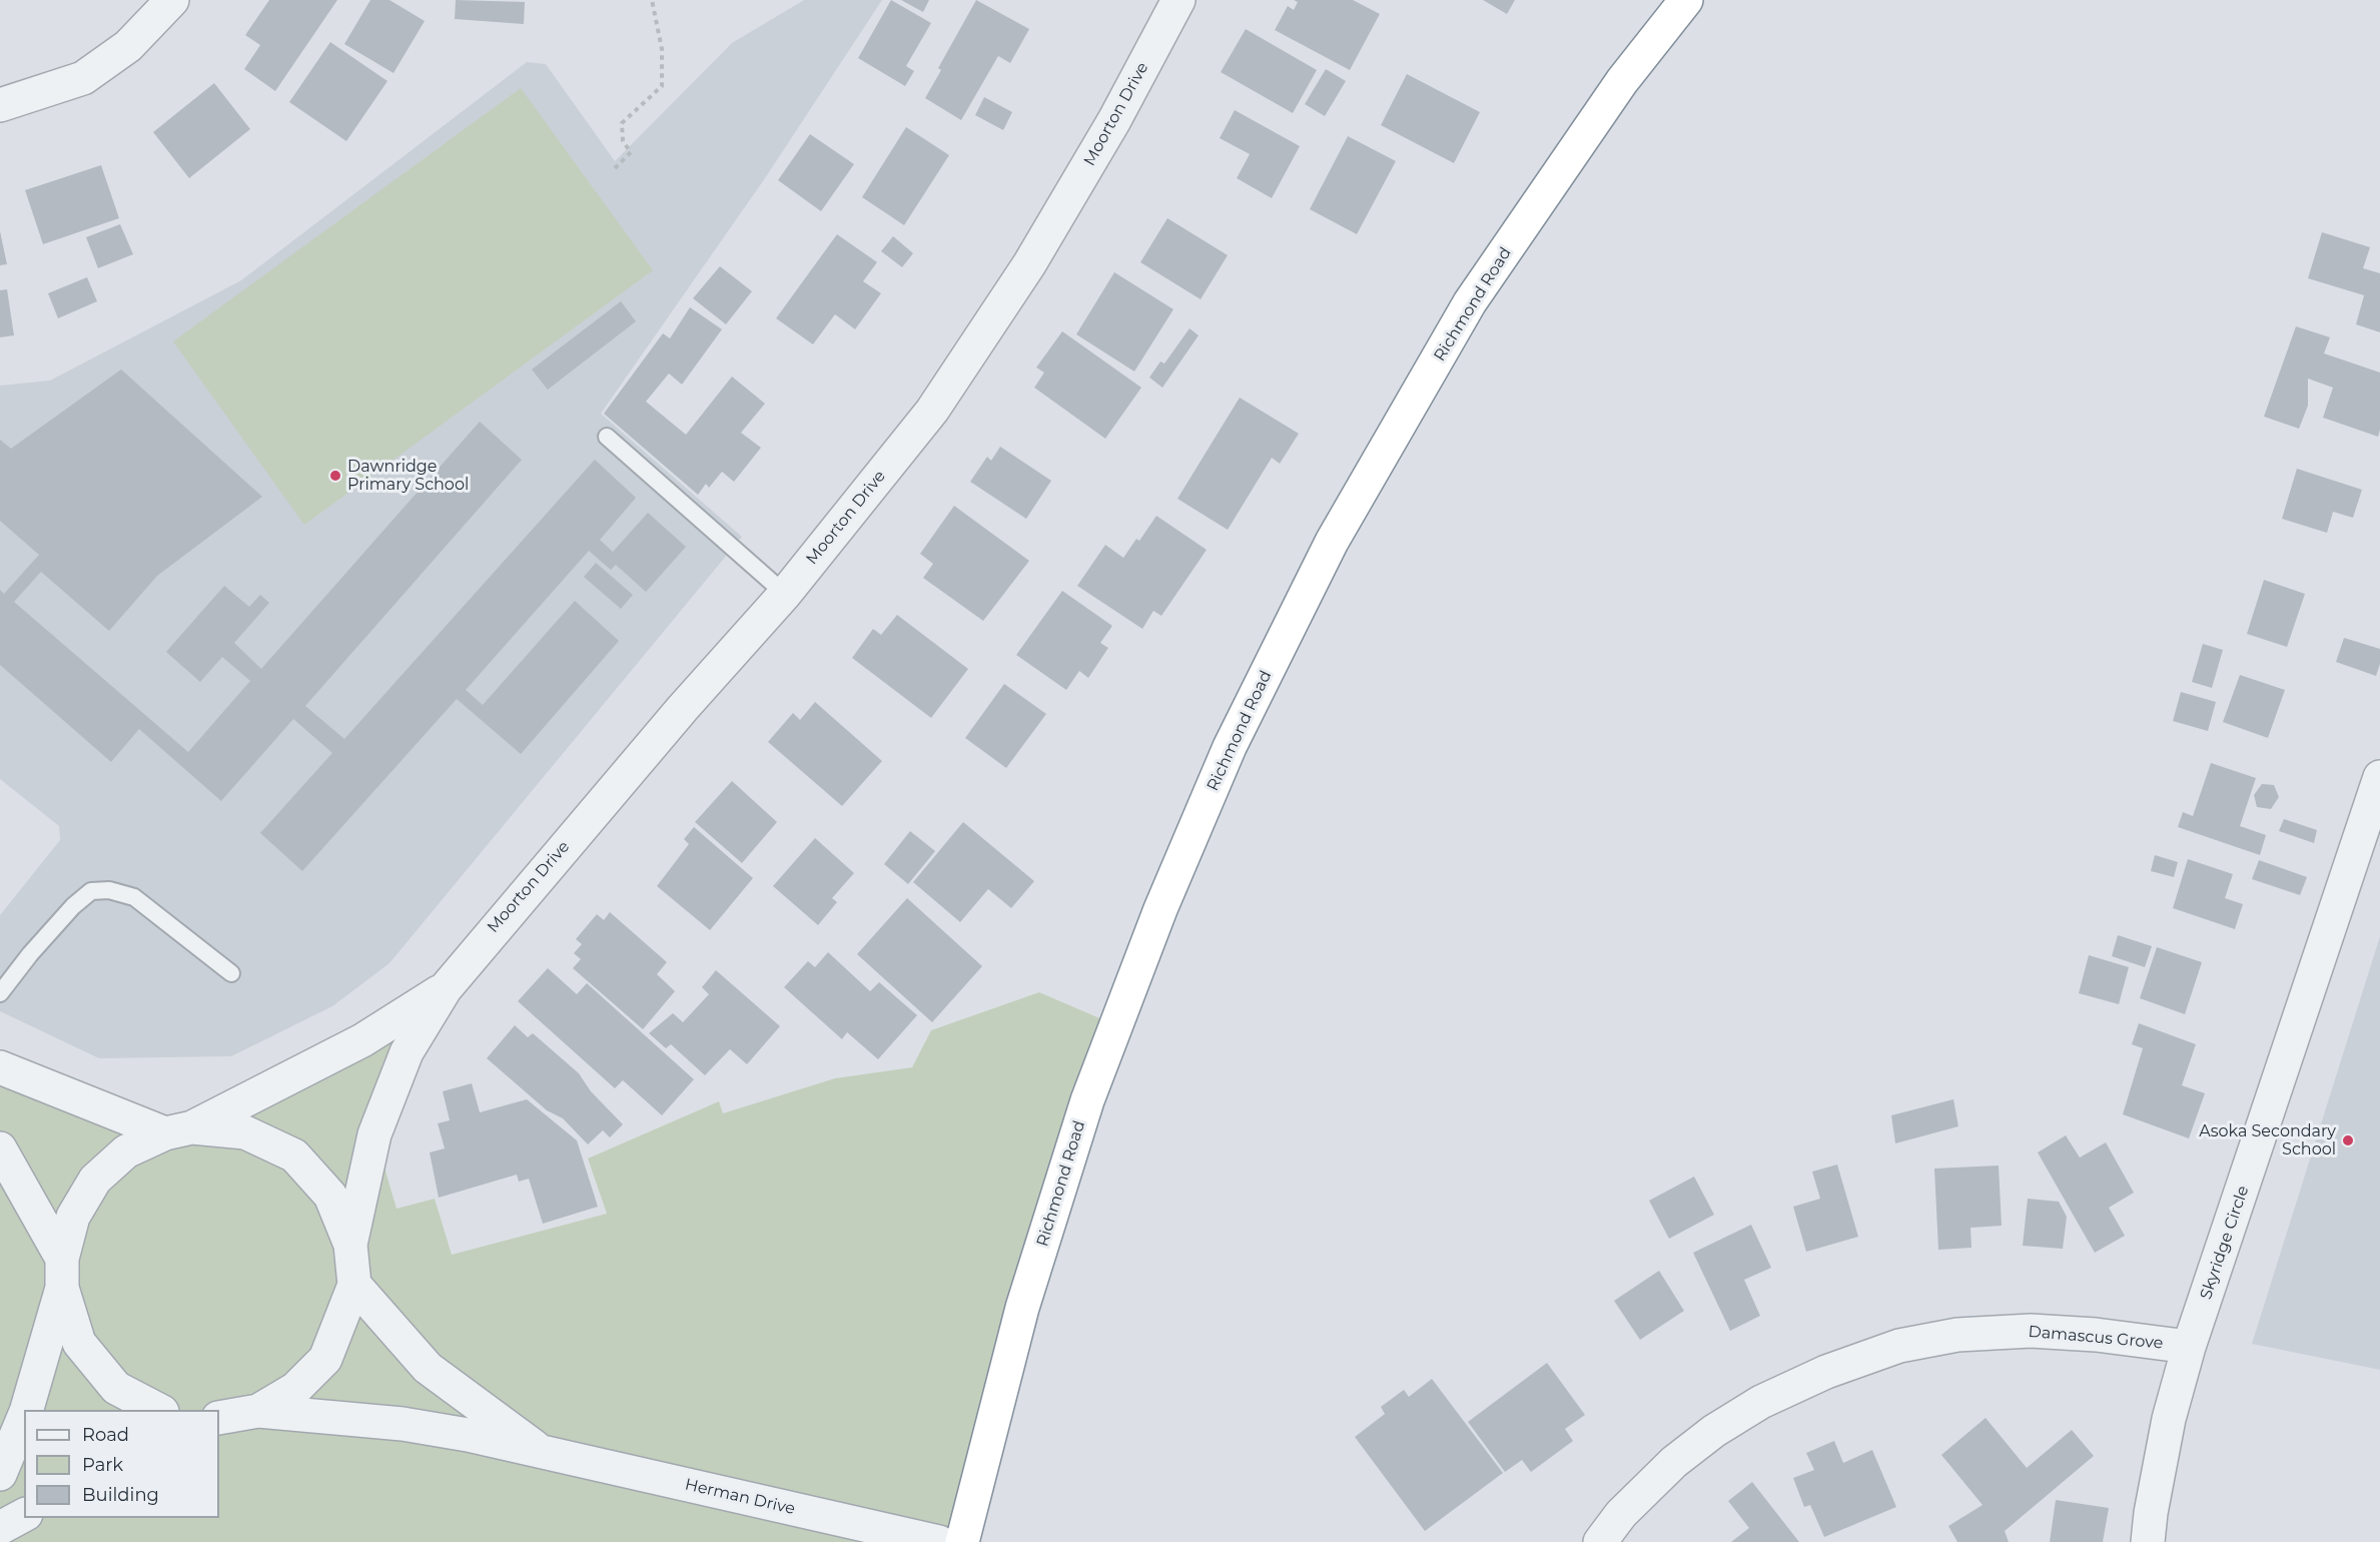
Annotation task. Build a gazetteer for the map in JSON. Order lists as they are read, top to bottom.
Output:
{
  "streets": {
    "highway": ["Richmond Road"],
    "street": [
      "Moorton Drive",
      "Skyridge Circle",
      "Damascus Grove",
      "Herman Drive"
    ]
  },
  "crossings": [
    ["Skyridge Circle", "Damascus Grove"]
  ],
  "places": ["Dawnridge Primary School", "Asoka Secondary School"],
  "legend": ["Road", "Park", "Building"]
}
